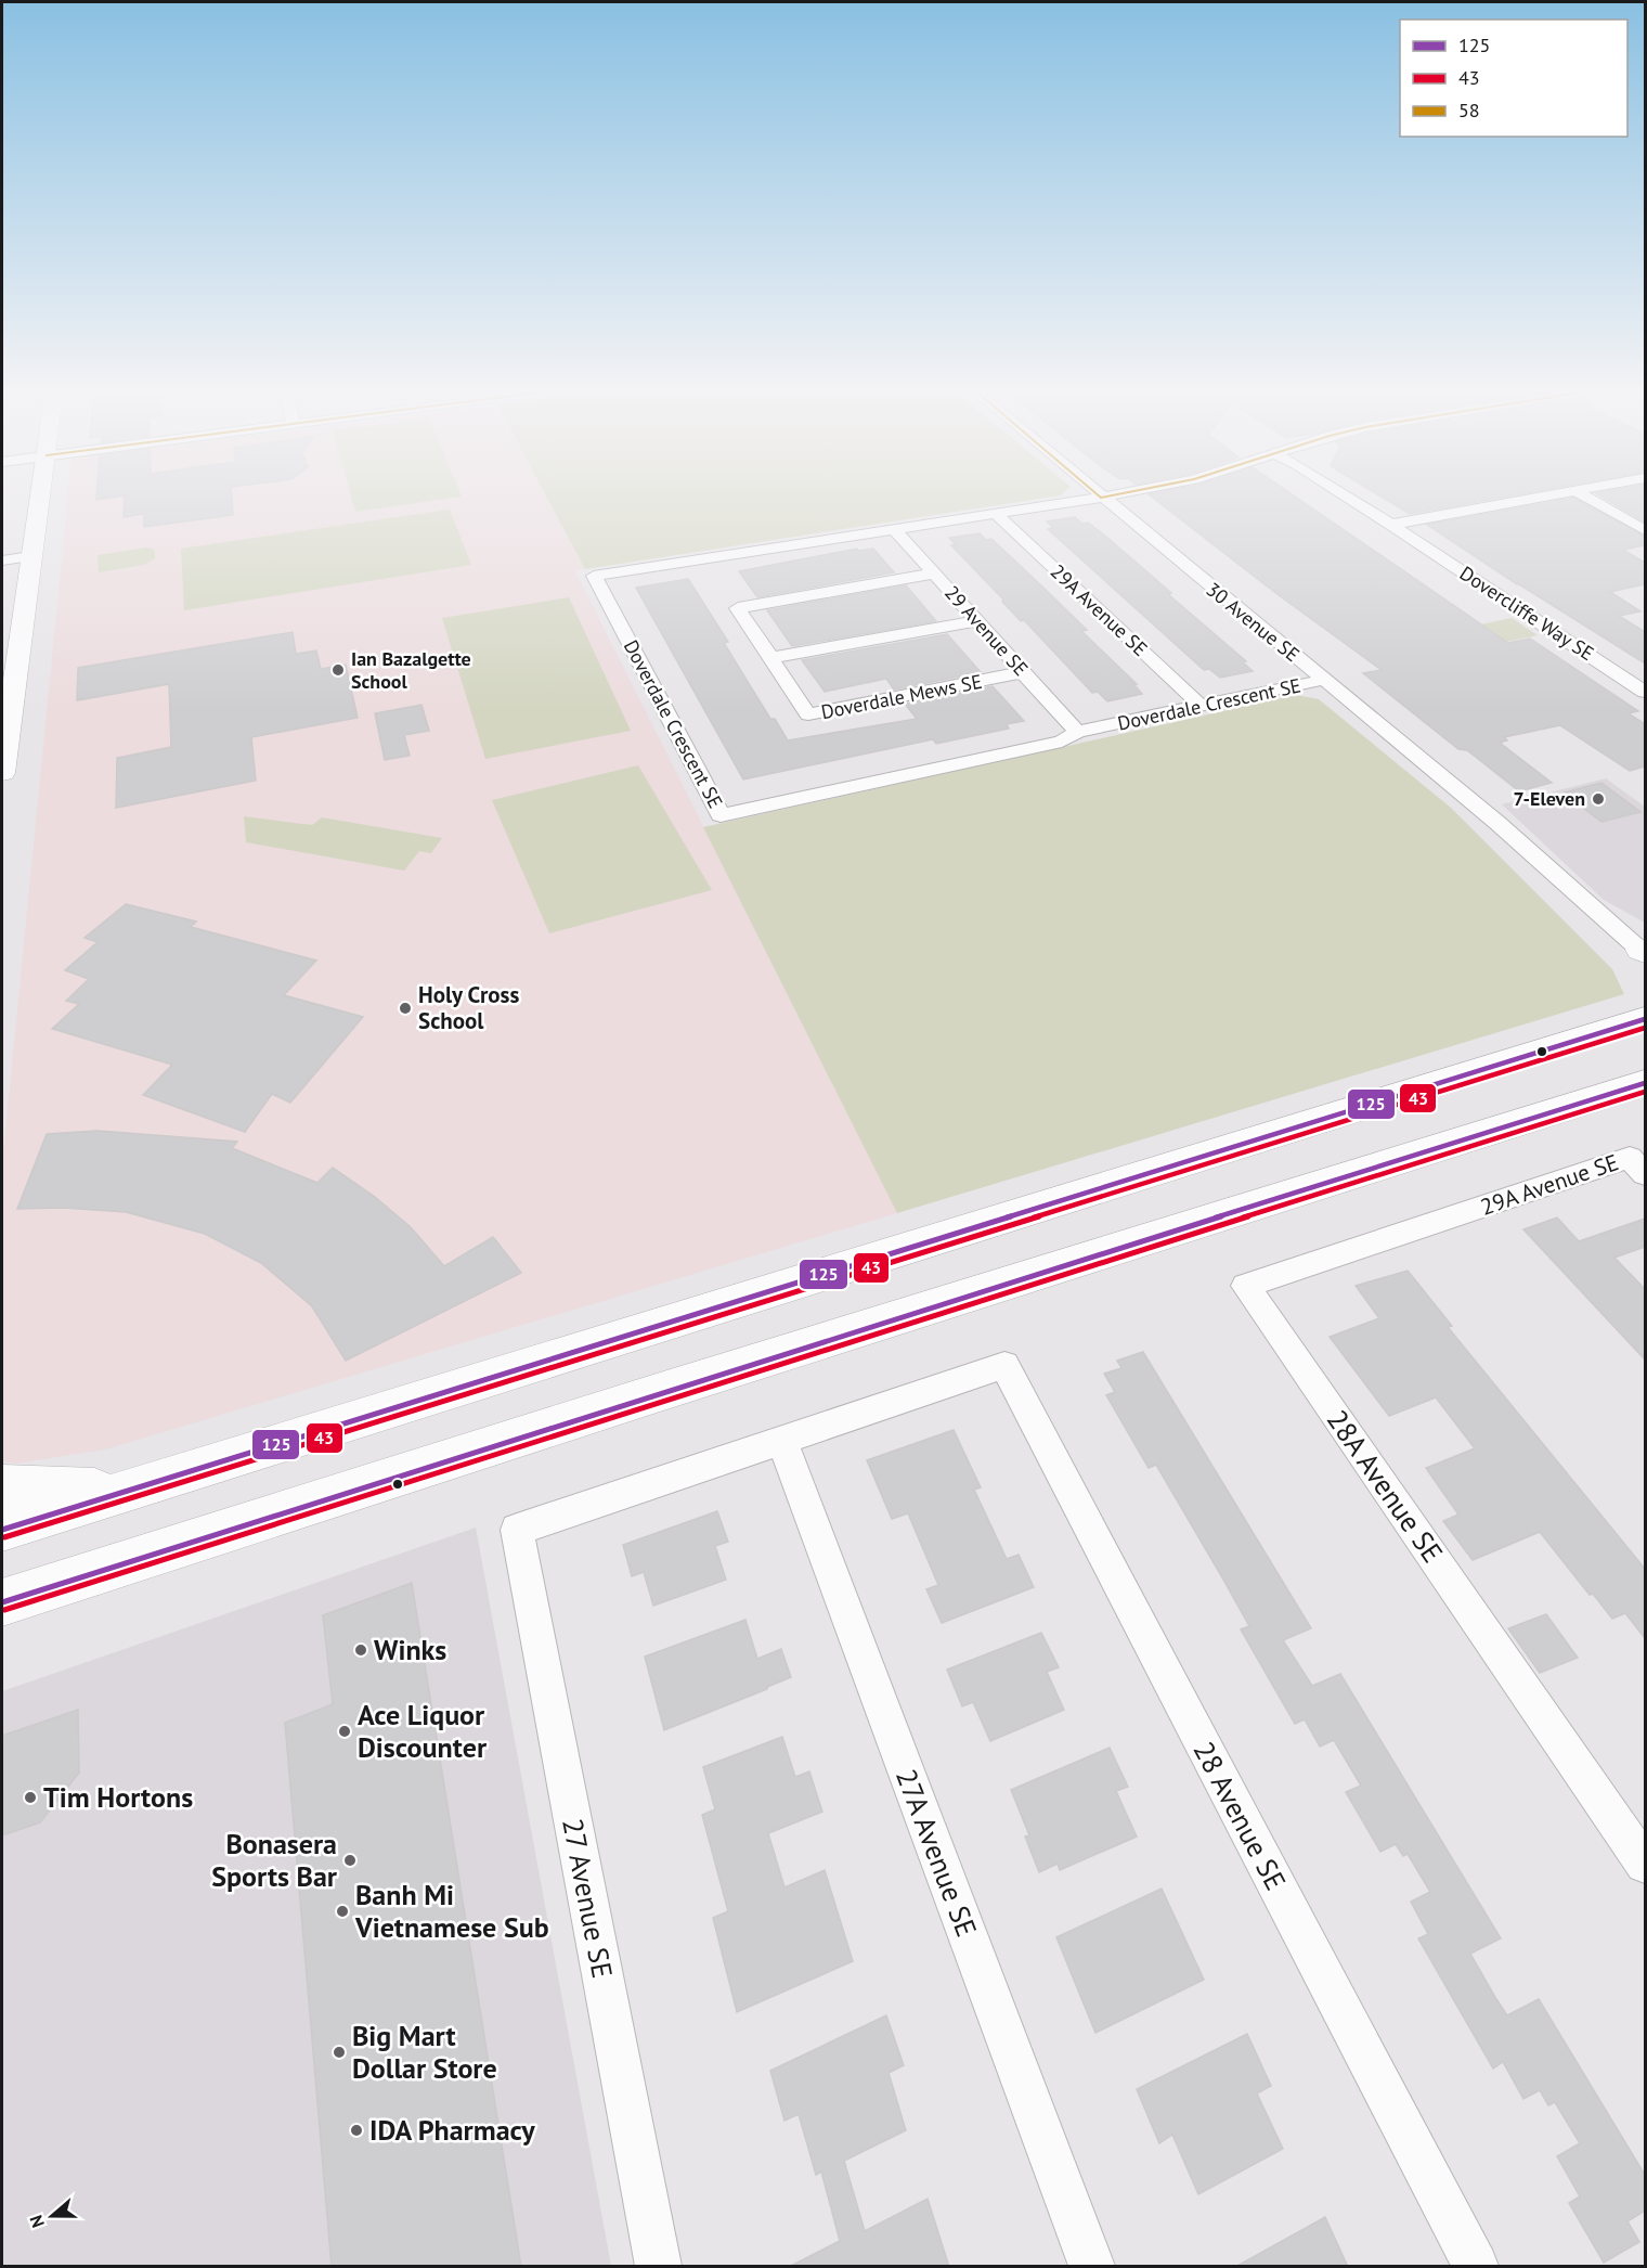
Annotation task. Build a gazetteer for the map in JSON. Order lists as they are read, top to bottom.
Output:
{
  "streets": {
    "street": [
      "29A Avenue SE",
      "Dovercliffe Way SE",
      "30 Avenue SE",
      "29 Avenue SE",
      "Doverdale Mews SE",
      "Doverdale Crescent SE",
      "28A Avenue SE",
      "28 Avenue SE",
      "27A Avenue SE",
      "27 Avenue SE"
    ]
  },
  "crossings": [
    ["29A Avenue SE", "Doverdale Crescent SE"],
    ["29A Avenue SE", "28A Avenue SE"],
    ["30 Avenue SE", "Doverdale Crescent SE"],
    ["29 Avenue SE", "Doverdale Mews SE"],
    ["29 Avenue SE", "Doverdale Crescent SE"],
    ["28 Avenue SE", "27A Avenue SE"],
    ["28 Avenue SE", "27 Avenue SE"],
    ["27A Avenue SE", "27 Avenue SE"]
  ],
  "places": [
    "Ian Bazalgette School",
    "7-Eleven",
    "Holy Cross School",
    "Winks",
    "Ace Liquor Discounter",
    "Tim Hortons",
    "Bonasera Sports Bar",
    "Banh Mi Vietnamese Sub",
    "Big Mart Dollar Store",
    "IDA Pharmacy"
  ],
  "lines": ["transit line 125", "transit line 43"],
  "legend": ["125", "43", "58"],
  "north": "left"
}
